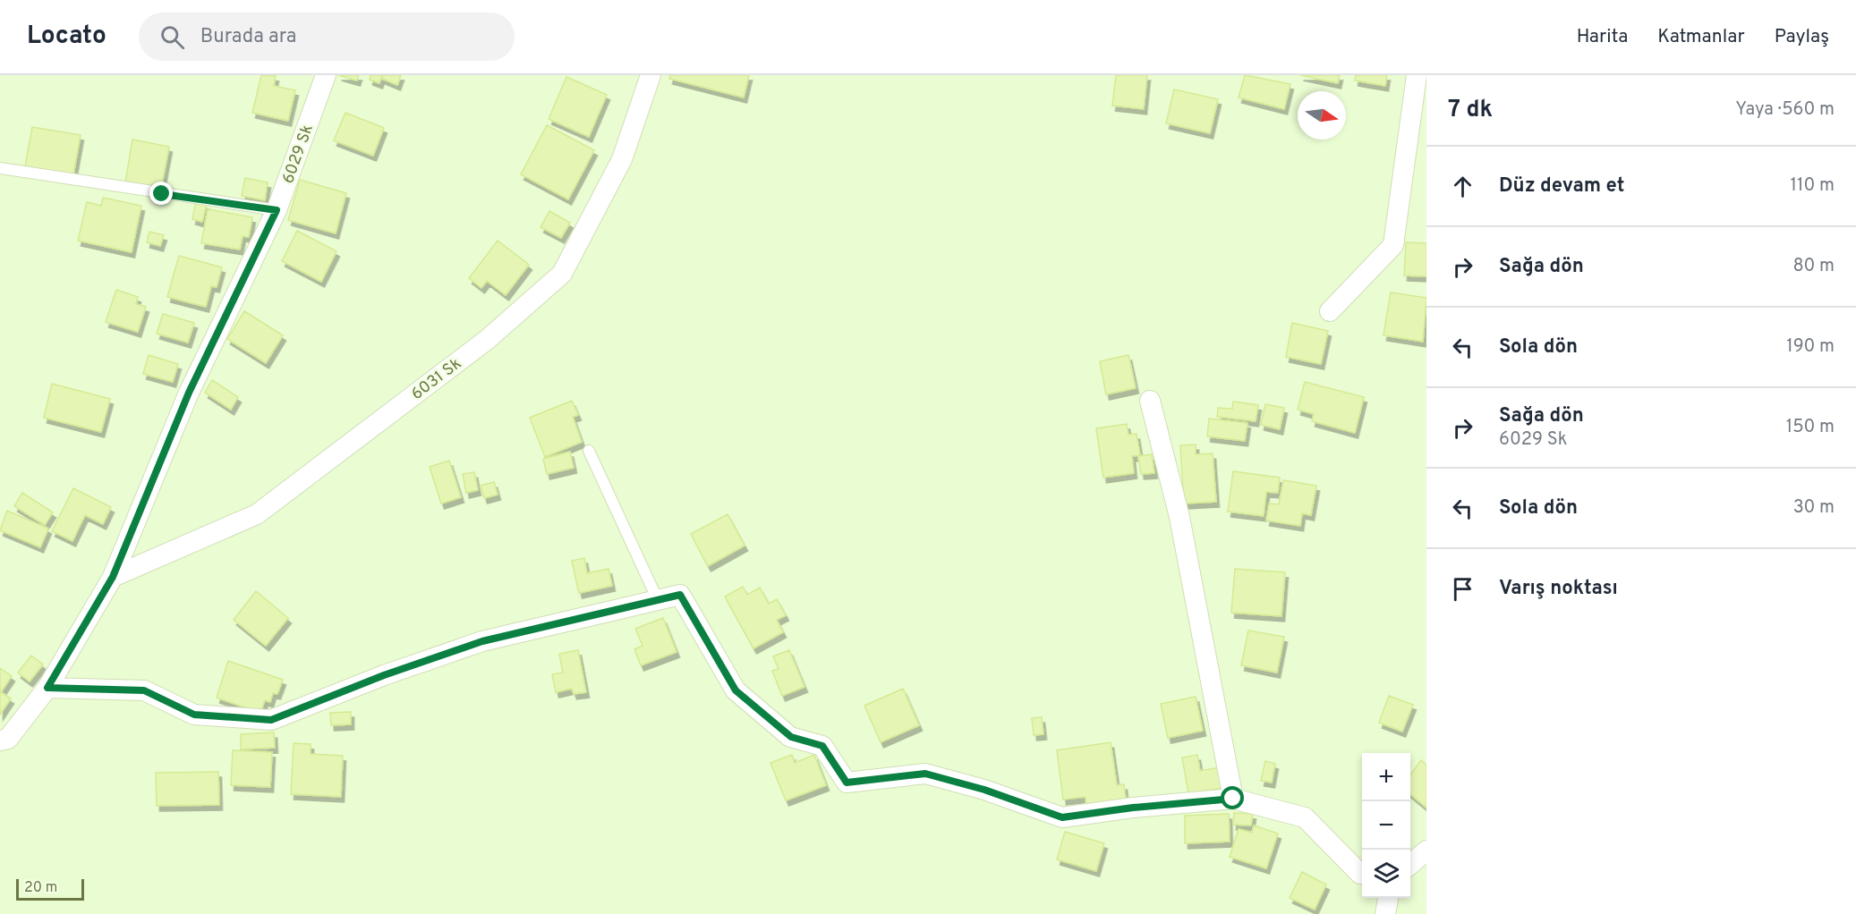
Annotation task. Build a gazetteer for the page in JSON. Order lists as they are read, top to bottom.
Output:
{
  "streets": {
    "street": ["6029 Sk", "6031 Sk"]
  },
  "crossings": [
    ["6029 Sk", "6031 Sk"]
  ],
  "scale_bar": "20 m",
  "north": "right",
  "page": {
    "header": "Locato",
    "search": "Burada ara",
    "nav": ["Harita", "Katmanlar", "Paylaş"],
    "heading": ["7 dk", "Yaya · 560 m"],
    "list": [
      ["Düz devam et", "110 m"],
      ["Sağa dön", "80 m"],
      ["Sola dön", "190 m"],
      ["Sağa dön", "6029 Sk", "150 m"],
      ["Sola dön", "30 m"],
      "Varış noktası"
    ],
    "map_buttons": ["+", "−"],
    "scale": "20 m"
  }
}
